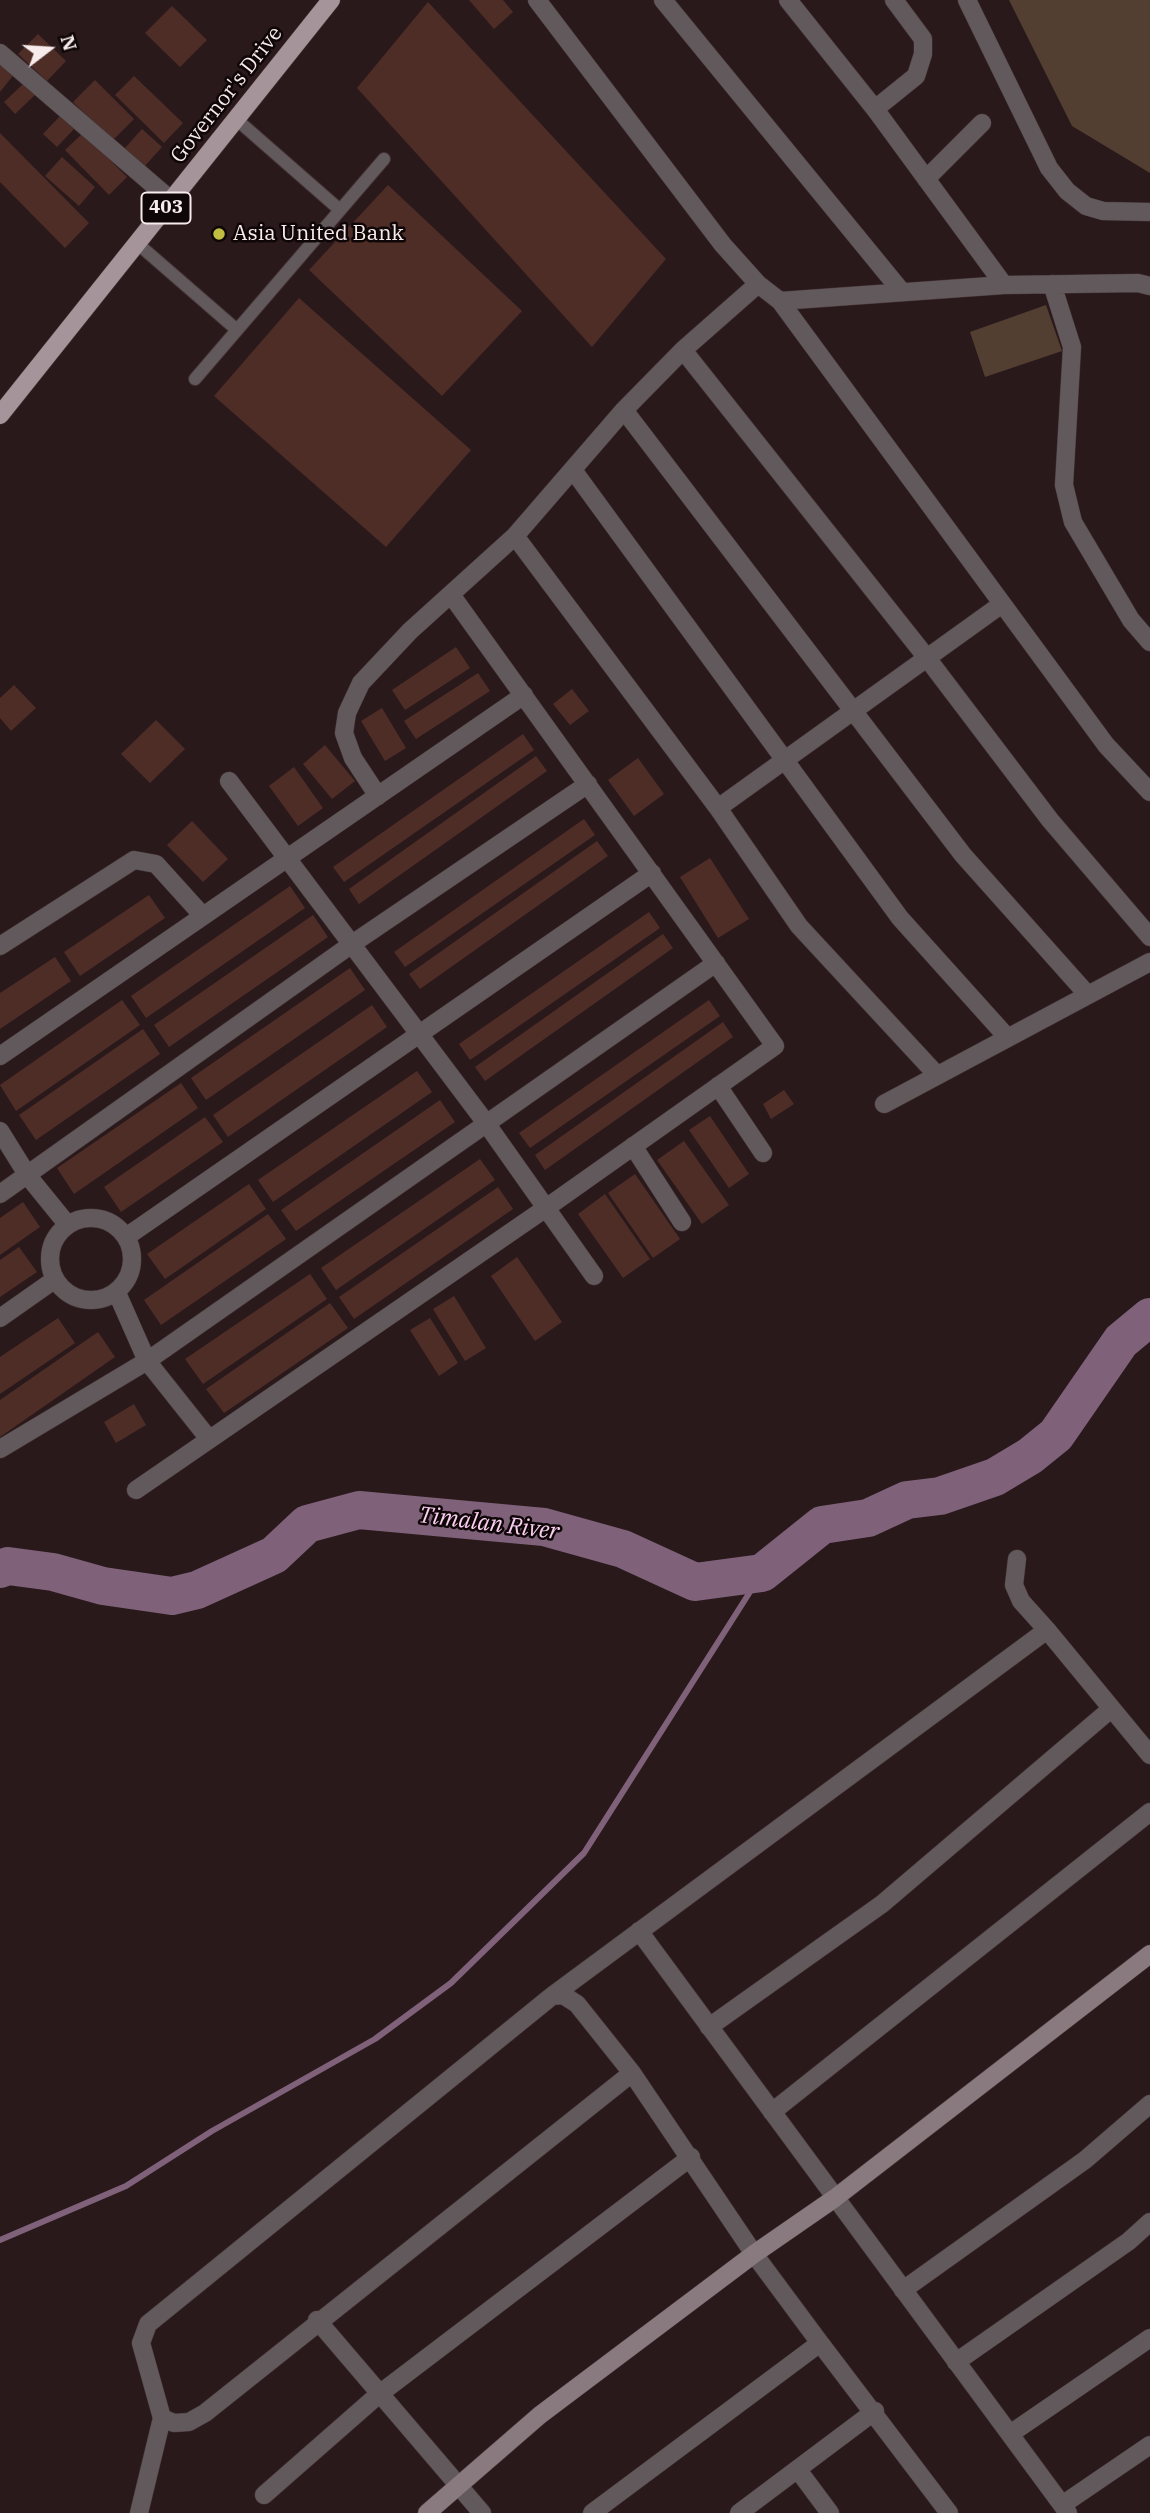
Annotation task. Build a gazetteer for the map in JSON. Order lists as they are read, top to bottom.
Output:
{
  "streets": {
    "main road": ["Governor's Drive", "403"]
  },
  "water": ["Timalan River"],
  "places": ["Asia United Bank"],
  "north": "right"
}
